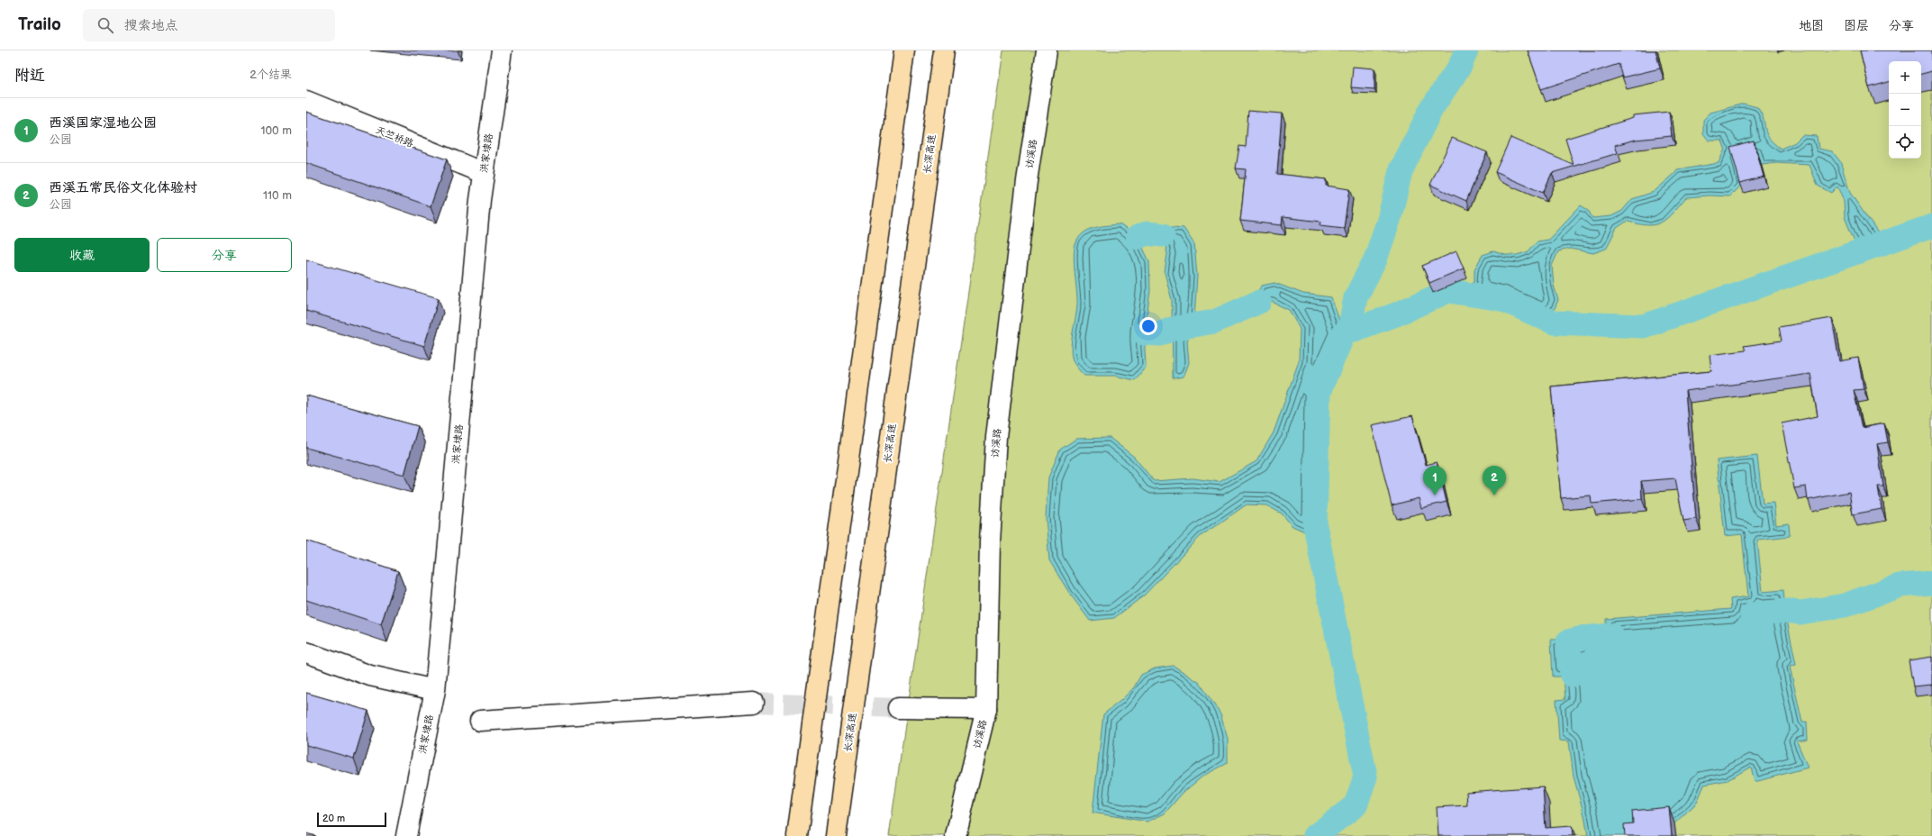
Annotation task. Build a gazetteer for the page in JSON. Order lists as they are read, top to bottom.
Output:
{
  "streets": {
    "highway": ["长深高速"],
    "street": ["天竺桥路", "洪家埭路", "访溪路"]
  },
  "crossings": [
    ["天竺桥路", "洪家埭路"]
  ],
  "scale_bar": "20 m",
  "page": {
    "header": "Trailo",
    "search": "搜索地点",
    "nav": ["地图", "图层", "分享"],
    "heading": ["附近", "2个结果"],
    "map_buttons": ["+", "−"],
    "list": [
      {
        "mark": "1",
        "name": "西溪国家湿地公园",
        "note": "公园",
        "value": "100 m"
      },
      {
        "mark": "2",
        "name": "西溪五常民俗文化体验村",
        "note": "公园",
        "value": "110 m"
      }
    ],
    "buttons": ["收藏", "分享"],
    "pins": ["1", "2"],
    "scale": "20 m"
  }
}
